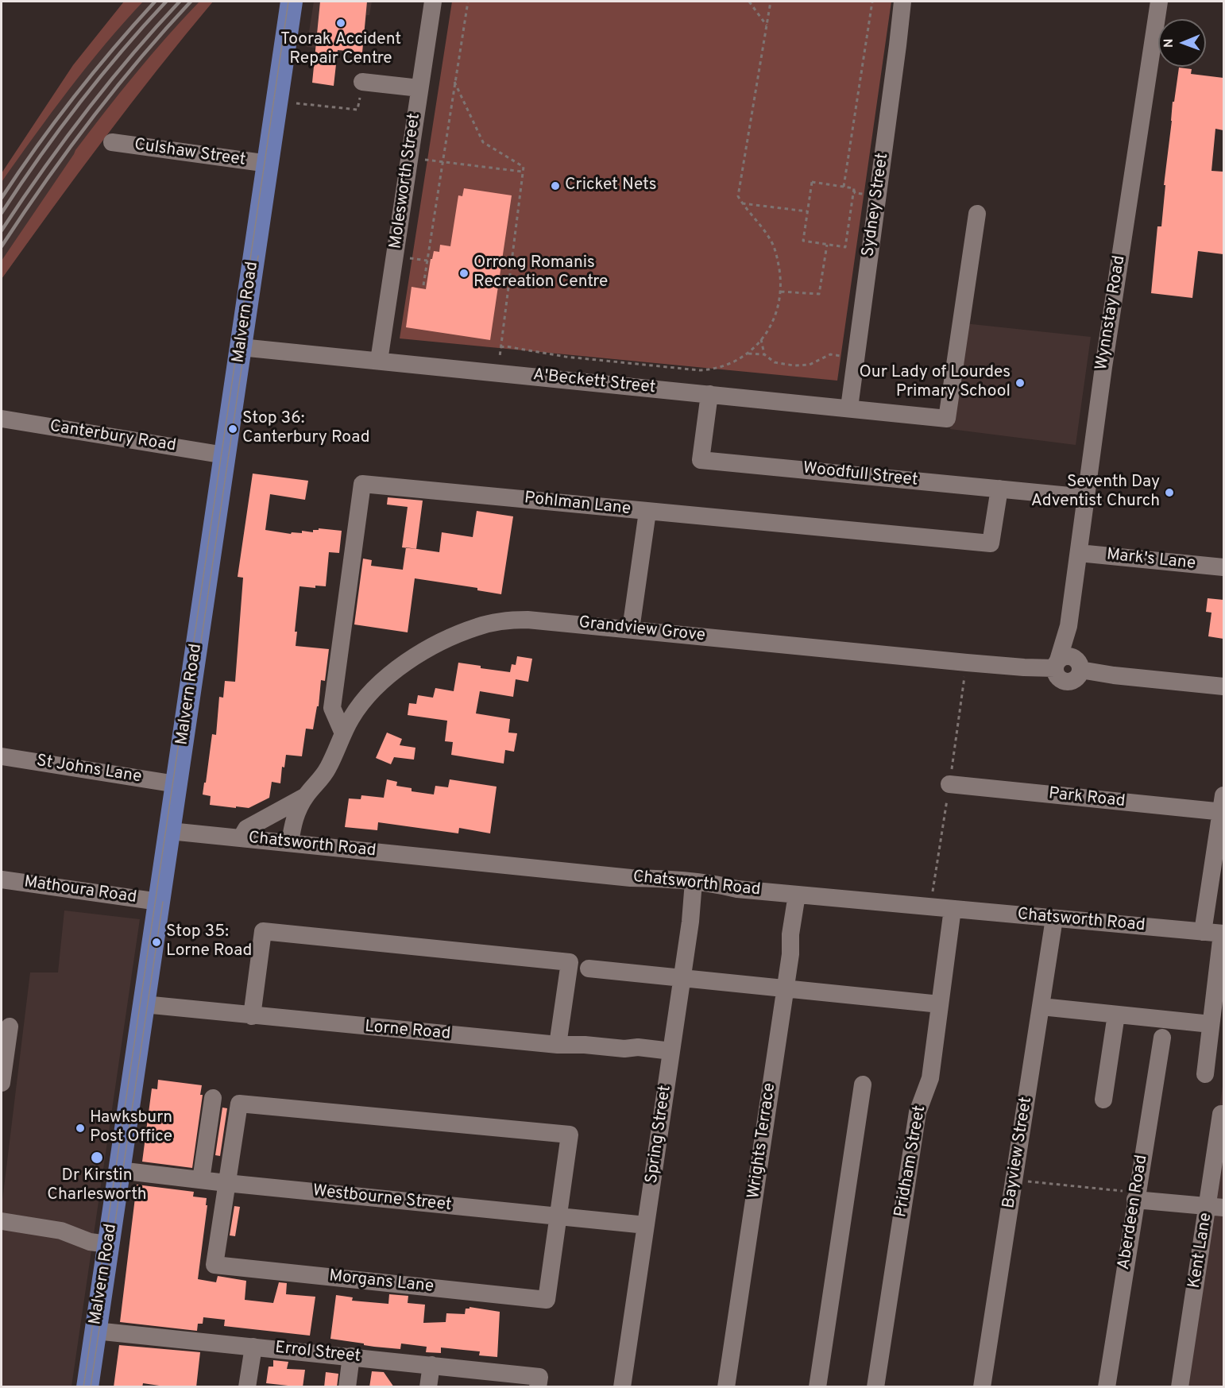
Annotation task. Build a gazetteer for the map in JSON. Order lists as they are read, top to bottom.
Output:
{
  "streets": {
    "main road": ["Malvern Road"],
    "street": [
      "Culshaw Street",
      "Molesworth Street",
      "Sydney Street",
      "Wynnstay Road",
      "A'Beckett Street",
      "Canterbury Road",
      "Woodfull Street",
      "Pohlman Lane",
      "Mark's Lane",
      "Grandview Grove",
      "St Johns Lane",
      "Park Road",
      "Chatsworth Road",
      "Mathoura Road",
      "Lorne Road",
      "Spring Street",
      "Wrights Terrace",
      "Bayview Street",
      "Pridham Street",
      "Westbourne Street",
      "Aberdeen Road",
      "Kent Lane",
      "Morgans Lane",
      "Errol Street"
    ]
  },
  "crossings": [
    ["Culshaw Street", "Malvern Road"],
    ["Molesworth Street", "A'Beckett Street"],
    ["Sydney Street", "A'Beckett Street"],
    ["Malvern Road", "A'Beckett Street"],
    ["Malvern Road", "Canterbury Road"],
    ["Malvern Road", "St Johns Lane"],
    ["Malvern Road", "Chatsworth Road"],
    ["Malvern Road", "Mathoura Road"],
    ["Malvern Road", "Lorne Road"],
    ["Malvern Road", "Westbourne Street"],
    ["Malvern Road", "Errol Street"],
    ["Wynnstay Road", "Woodfull Street"],
    ["Wynnstay Road", "Mark's Lane"],
    ["Wynnstay Road", "Grandview Grove"],
    ["A'Beckett Street", "Woodfull Street"],
    ["Woodfull Street", "Pohlman Lane"],
    ["Pohlman Lane", "Grandview Grove"],
    ["Grandview Grove", "Chatsworth Road"],
    ["Chatsworth Road", "Spring Street"],
    ["Chatsworth Road", "Wrights Terrace"],
    ["Chatsworth Road", "Bayview Street"],
    ["Chatsworth Road", "Pridham Street"],
    ["Lorne Road", "Spring Street"],
    ["Spring Street", "Westbourne Street"],
    ["Westbourne Street", "Morgans Lane"]
  ],
  "places": [
    "Toorak Accident Repair Centre",
    "Cricket Nets",
    "Orrong Romanis Recreation Centre",
    "Our Lady of Lourdes Primary School",
    "Stop 36: Canterbury Road",
    "Seventh Day Adventist Church",
    "Stop 35: Lorne Road",
    "Hawksburn Post Office",
    "Dr Kirstin Charlesworth"
  ],
  "north": "left"
}
